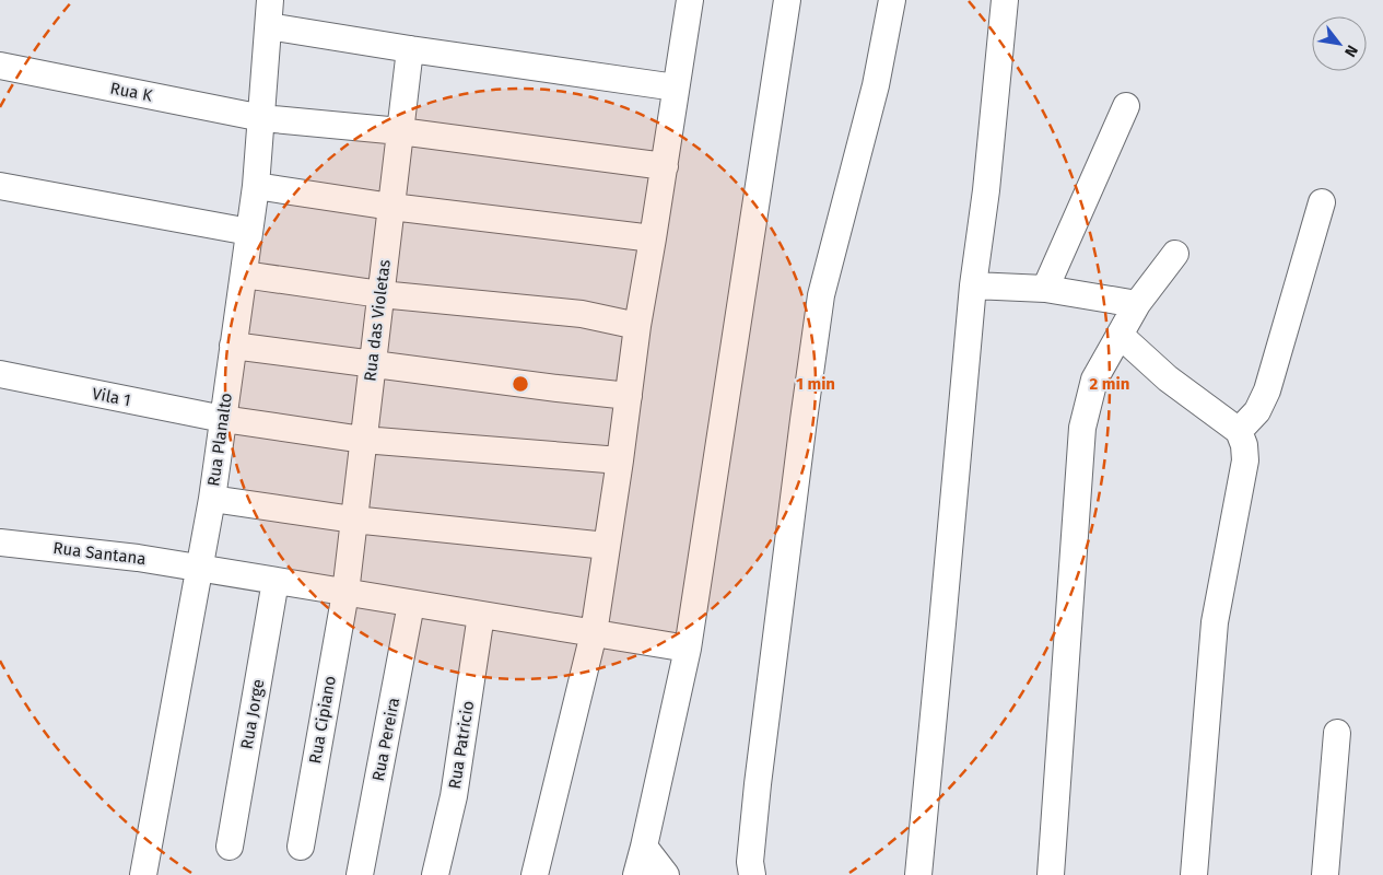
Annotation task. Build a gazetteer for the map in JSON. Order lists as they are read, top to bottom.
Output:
{
  "streets": {
    "street": [
      "Rua K",
      "Rua das Violetas",
      "Vila 1",
      "Rua Planalto",
      "Rua Santana",
      "Rua Jorge",
      "Rua Cipiano",
      "Rua Pereira",
      "Rua Patricio"
    ]
  },
  "crossings": [
    ["Rua K", "Rua das Violetas"],
    ["Rua K", "Rua Planalto"],
    ["Rua das Violetas", "Vila 1"],
    ["Rua das Violetas", "Rua Santana"],
    ["Rua das Violetas", "Rua Cipiano"],
    ["Vila 1", "Rua Planalto"],
    ["Rua Planalto", "Rua Santana"],
    ["Rua Santana", "Rua Jorge"],
    ["Rua Santana", "Rua Cipiano"],
    ["Rua Santana", "Rua Pereira"],
    ["Rua Santana", "Rua Patricio"]
  ],
  "north": "bottom right",
  "rings": ["1 min", "2 min"]
}
